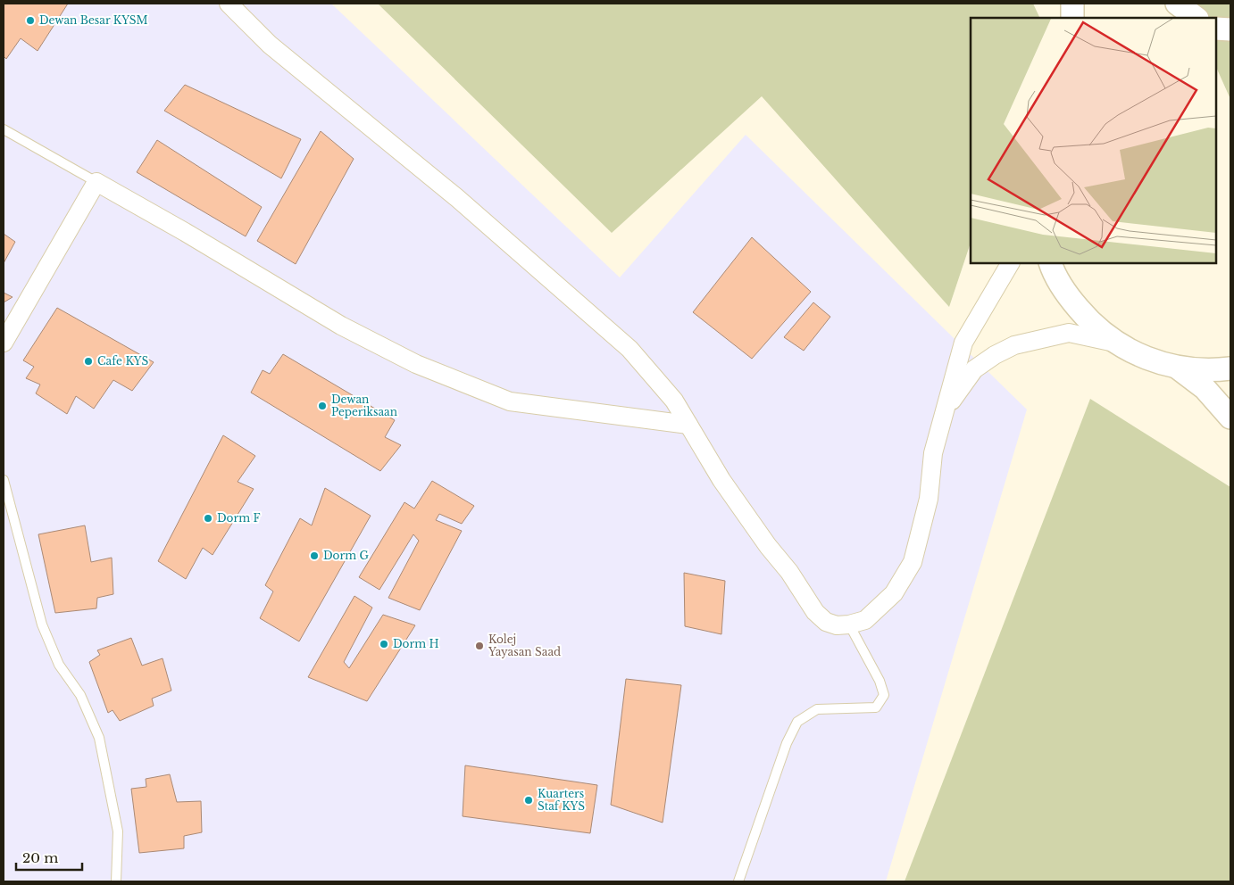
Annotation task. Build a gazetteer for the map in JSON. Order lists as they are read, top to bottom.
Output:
{
  "places": [
    "Dewan Besar KYSM",
    "Cafe KYS",
    "Dewan Peperiksaan",
    "Dorm F",
    "Dorm G",
    "Dorm H",
    "Kolej Yayasan Saad",
    "Kuarters Staf KYS"
  ],
  "scale_bar": "20 m"
}
